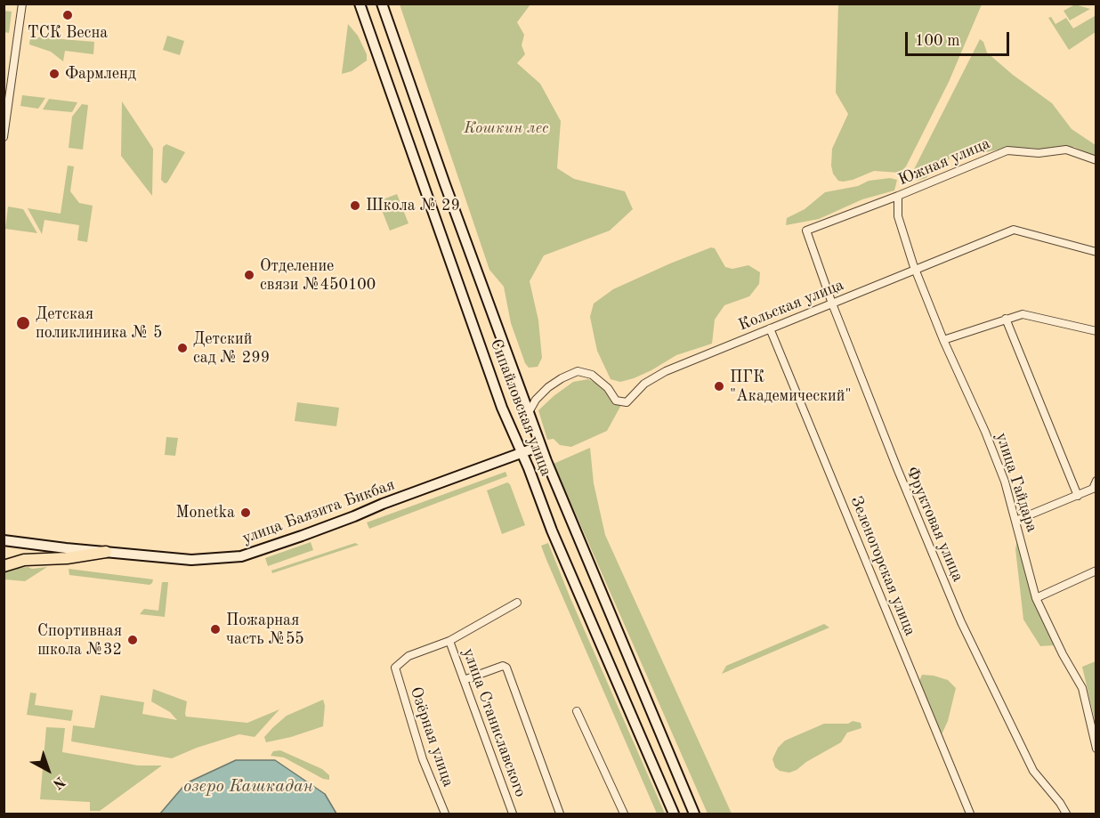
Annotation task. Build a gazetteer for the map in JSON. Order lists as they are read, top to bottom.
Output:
{
  "streets": {
    "main road": ["Сипайловская улица", "улица Баязита Бикбая"],
    "street": [
      "Южная улица",
      "Кольская улица",
      "улица Гайдара",
      "Фруктовая улица",
      "Зеленогорская улица",
      "улица Станиславского",
      "Озёрная улица"
    ]
  },
  "crossings": [
    ["Южная улица", "улица Гайдара"],
    ["Южная улица", "Фруктовая улица"],
    ["Кольская улица", "Сипайловская улица"],
    ["Кольская улица", "улица Гайдара"],
    ["Кольская улица", "Фруктовая улица"],
    ["Кольская улица", "Зеленогорская улица"],
    ["Сипайловская улица", "улица Баязита Бикбая"],
    ["улица Станиславского", "Озёрная улица"]
  ],
  "water": ["озеро Кашкадан"],
  "parks": ["Кошкин лес"],
  "places": [
    "ТСК Весна",
    "Фармленд",
    "Школа № 29",
    "Отделение связи №450100",
    "Детская поликлиника № 5",
    "Детский сад № 299",
    "ПГК \"Академический\"",
    "Monetka",
    "Пожарная часть №55",
    "Спортивная школа №32"
  ],
  "scale_bar": "100 m",
  "north": "bottom right"
}
